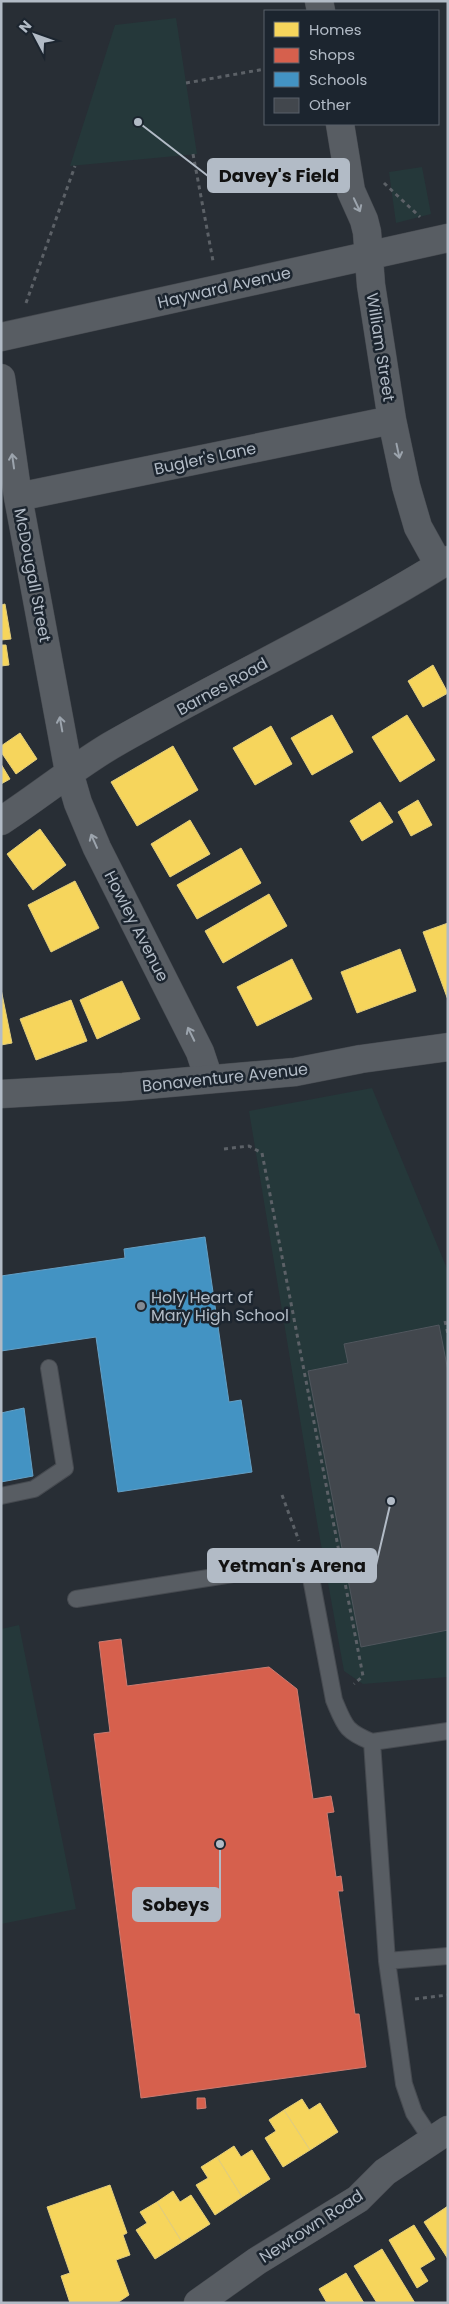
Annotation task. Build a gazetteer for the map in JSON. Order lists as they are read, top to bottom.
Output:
{
  "streets": {
    "street": [
      "Hayward Avenue",
      "William Street",
      "Bugler's Lane",
      "McDougall Street",
      "Barnes Road",
      "Howley Avenue",
      "Bonaventure Avenue",
      "Newtown Road"
    ]
  },
  "crossings": [
    ["Hayward Avenue", "William Street"],
    ["William Street", "Bugler's Lane"],
    ["William Street", "Barnes Road"],
    ["Bugler's Lane", "McDougall Street"],
    ["McDougall Street", "Barnes Road"],
    ["McDougall Street", "Howley Avenue"],
    ["Barnes Road", "Howley Avenue"],
    ["Howley Avenue", "Bonaventure Avenue"]
  ],
  "one_way": ["William Street", "McDougall Street", "Howley Avenue"],
  "places": [
    "Davey's Field",
    "Holy Heart of Mary High School",
    "Yetman's Arena",
    "Sobeys"
  ],
  "legend": [
    "Homes",
    "Shops",
    "Schools",
    "Other"
  ],
  "north": "top left"
}
